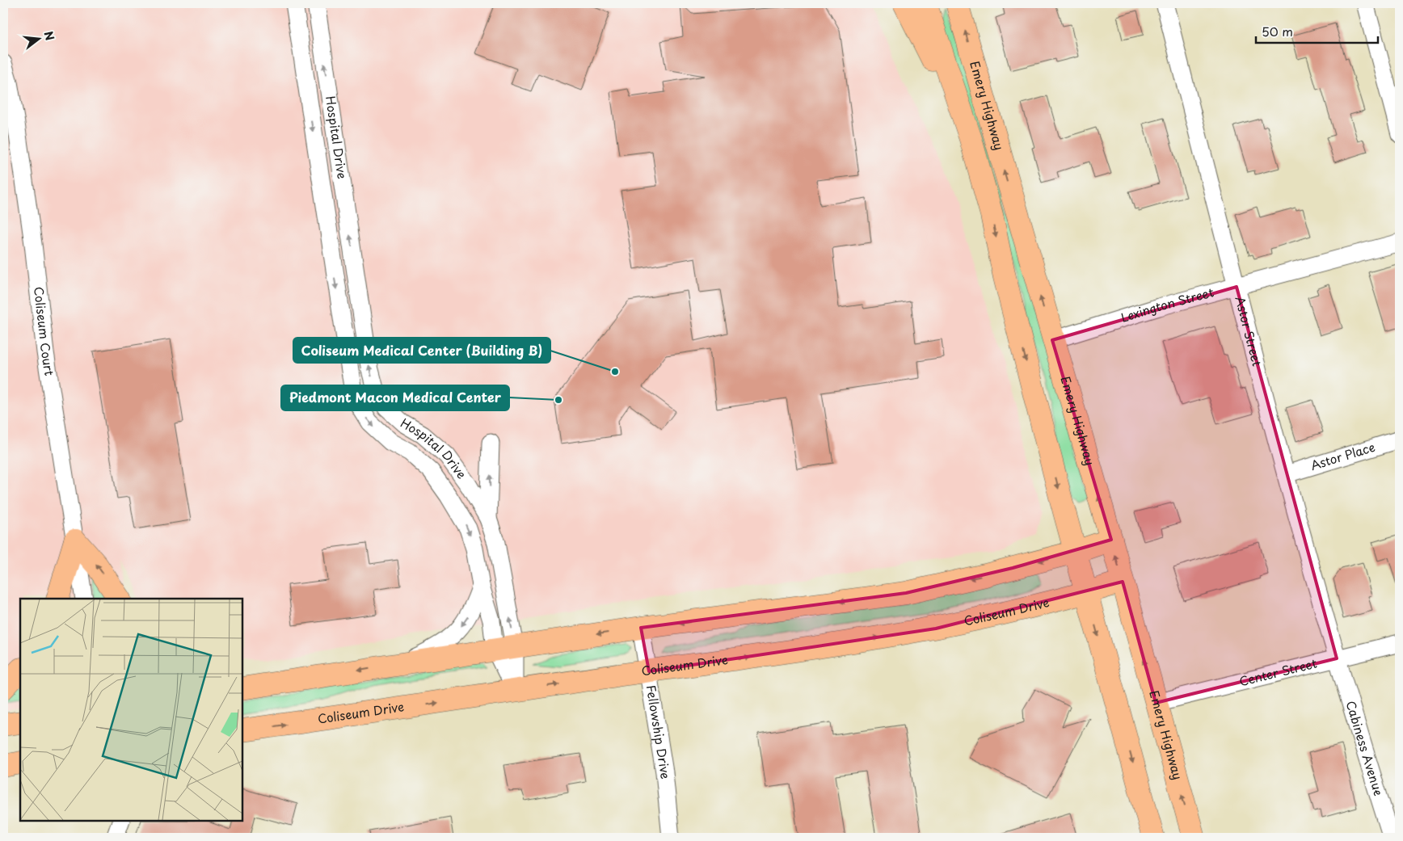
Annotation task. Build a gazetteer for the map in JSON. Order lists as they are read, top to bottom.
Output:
{
  "streets": {
    "main road": ["Emery Highway", "Coliseum Drive"],
    "street": [
      "Hospital Drive",
      "Lexington Street",
      "Coliseum Court",
      "Astor Street",
      "Astor Place",
      "Center Street",
      "Fellowship Drive",
      "Cabiness Avenue"
    ]
  },
  "crossings": [
    ["Emery Highway", "Lexington Street"],
    ["Emery Highway", "Coliseum Drive"],
    ["Emery Highway", "Center Street"],
    ["Hospital Drive", "Coliseum Drive"],
    ["Lexington Street", "Astor Street"],
    ["Astor Street", "Astor Place"],
    ["Astor Street", "Center Street"],
    ["Astor Street", "Cabiness Avenue"],
    ["Coliseum Drive", "Fellowship Drive"],
    ["Center Street", "Cabiness Avenue"]
  ],
  "places": ["Coliseum Medical Center (Building B)", "Piedmont Macon Medical Center"],
  "scale_bar": "50 m",
  "north": "right"
}
